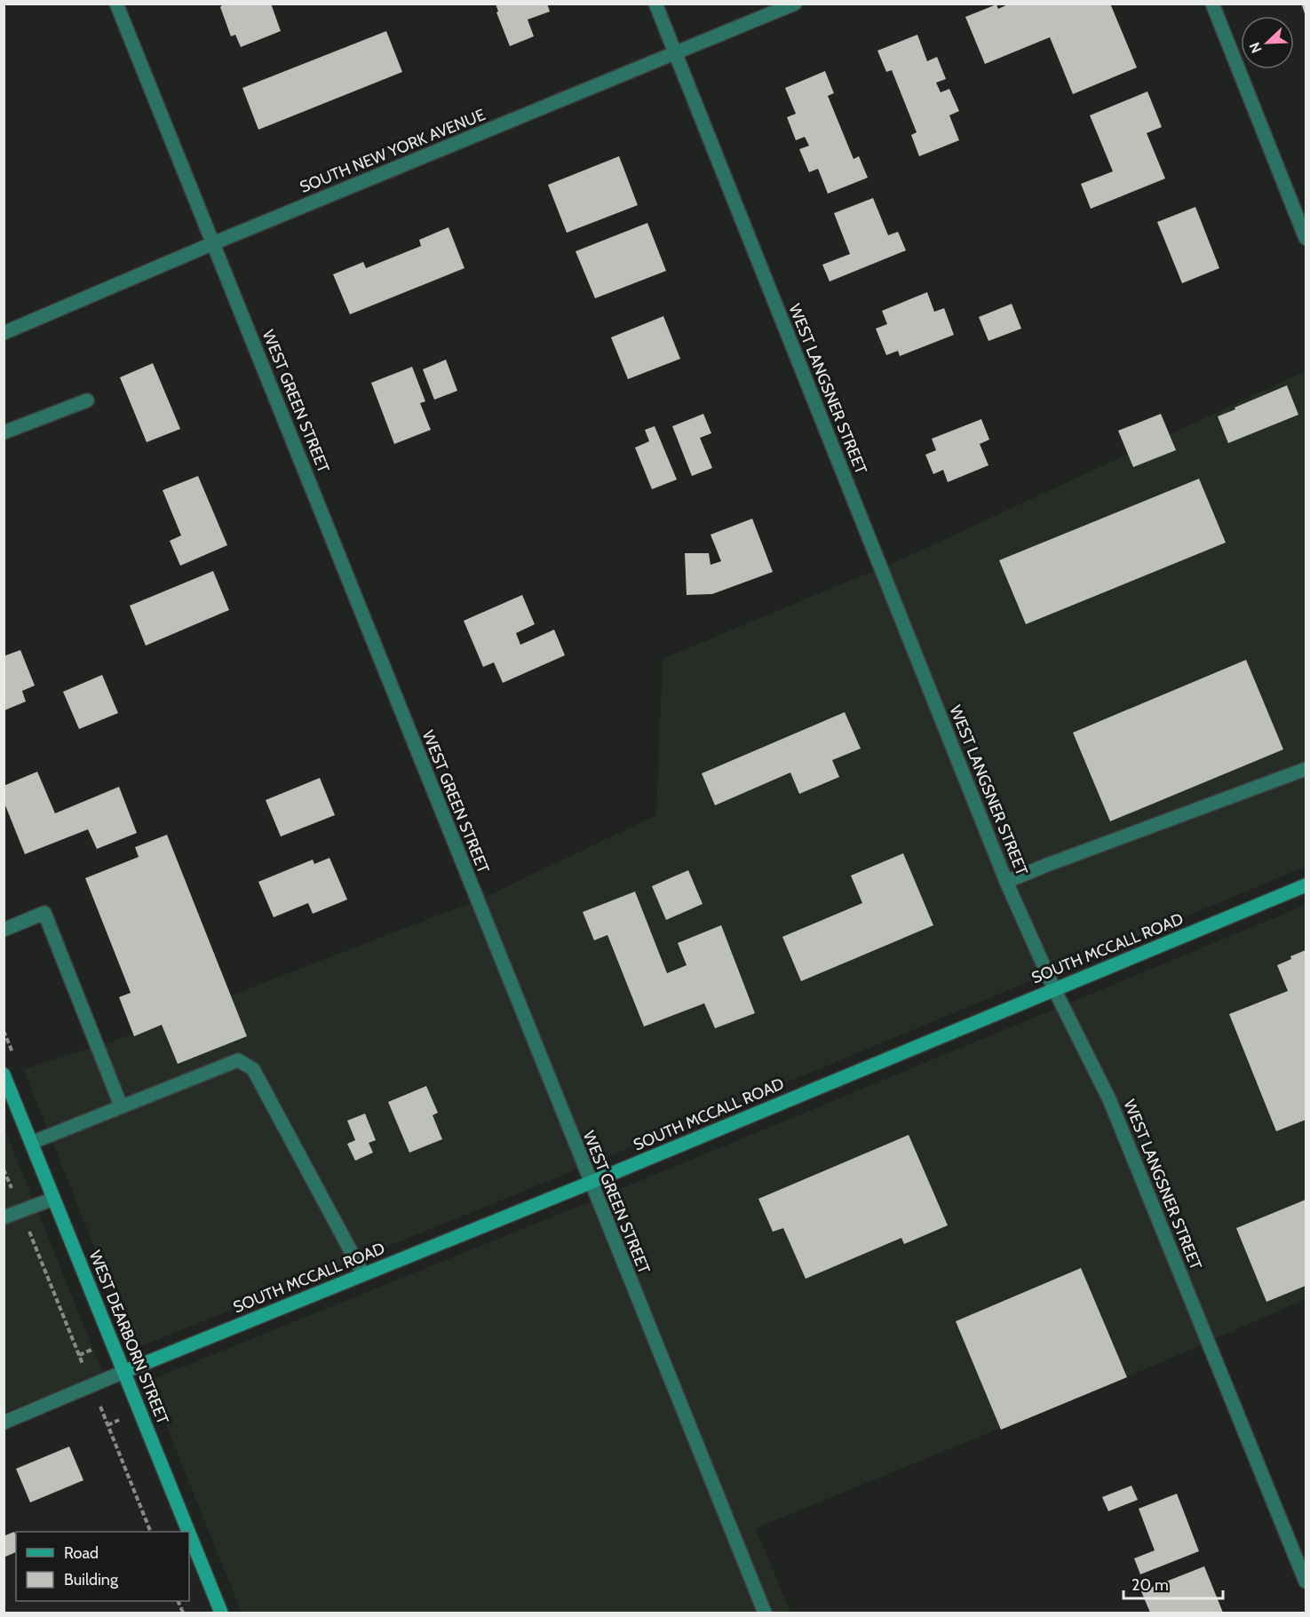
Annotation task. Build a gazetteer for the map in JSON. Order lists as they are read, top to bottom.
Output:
{
  "streets": {
    "street": [
      "SOUTH NEW YORK AVENUE",
      "WEST LANGSNER STREET",
      "WEST GREEN STREET",
      "SOUTH MCCALL ROAD",
      "WEST DEARBORN STREET"
    ]
  },
  "crossings": [
    ["SOUTH NEW YORK AVENUE", "WEST LANGSNER STREET"],
    ["SOUTH NEW YORK AVENUE", "WEST GREEN STREET"],
    ["WEST LANGSNER STREET", "SOUTH MCCALL ROAD"],
    ["WEST GREEN STREET", "SOUTH MCCALL ROAD"],
    ["SOUTH MCCALL ROAD", "WEST DEARBORN STREET"]
  ],
  "legend": ["Road", "Building"],
  "scale_bar": "20 m",
  "north": "bottom left"
}
